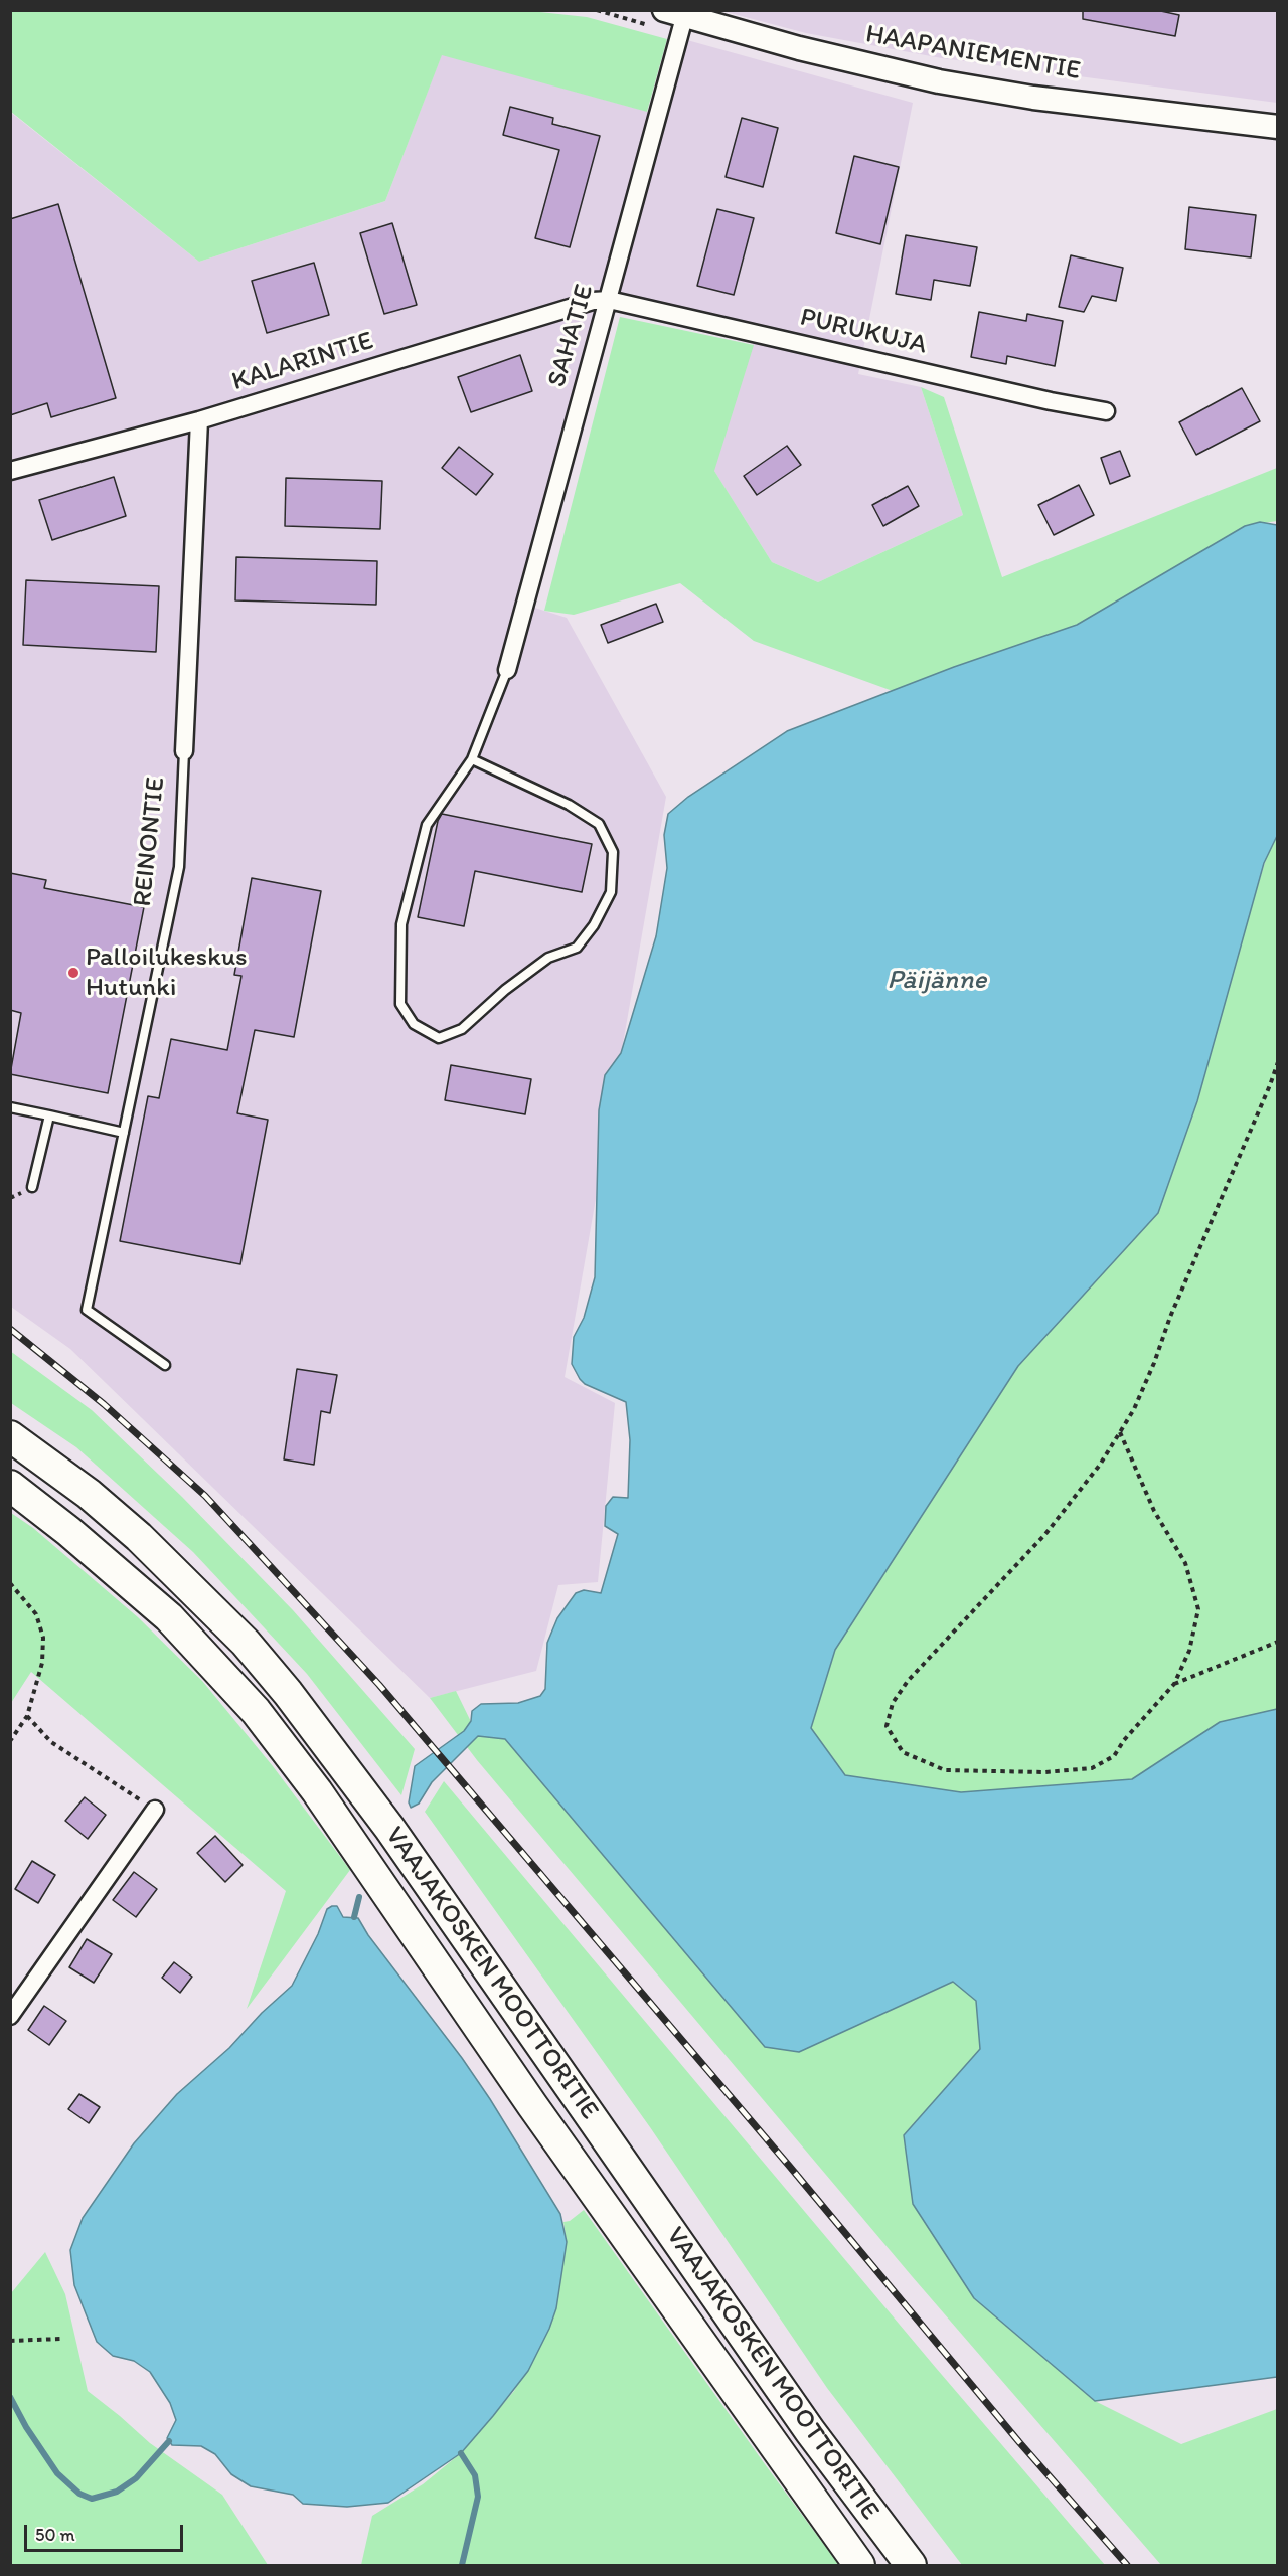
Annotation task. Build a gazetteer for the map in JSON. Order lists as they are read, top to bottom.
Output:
{
  "streets": {
    "highway": ["VAAJAKOSKEN MOOTTORITIE"],
    "street": [
      "HAAPANIEMENTIE",
      "PURUKUJA",
      "SAHATIE",
      "KALARINTIE",
      "REINONTIE"
    ]
  },
  "crossings": [
    ["HAAPANIEMENTIE", "SAHATIE"],
    ["PURUKUJA", "SAHATIE"],
    ["PURUKUJA", "KALARINTIE"],
    ["SAHATIE", "KALARINTIE"],
    ["KALARINTIE", "REINONTIE"]
  ],
  "water": ["Päijänne"],
  "places": ["Palloilukeskus Hutunki"],
  "scale_bar": "50 m"
}
